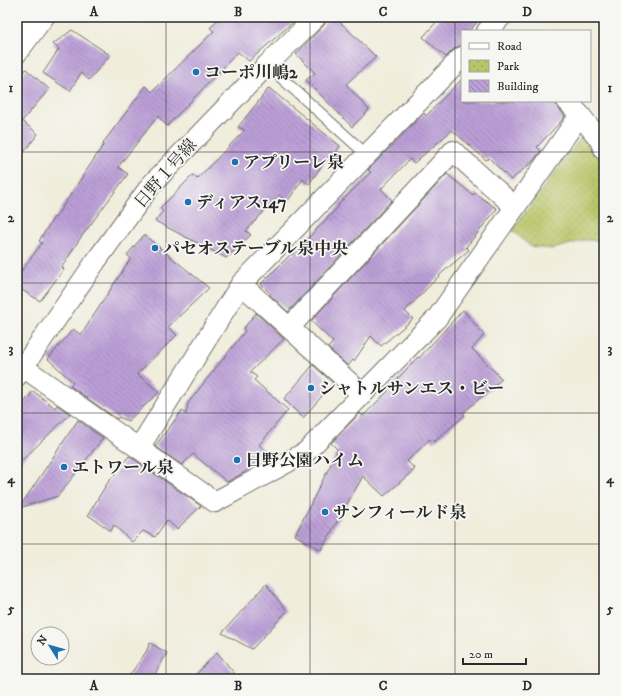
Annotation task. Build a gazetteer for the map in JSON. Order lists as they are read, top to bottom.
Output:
{
  "streets": {
    "street": ["日野１号線"]
  },
  "places": [
    "コーポ川嶋2",
    "アプリーレ泉",
    "ディアス147",
    "パセオステーブル泉中央",
    "シャトルサンエス・ビー",
    "日野公園ハイム",
    "エトワール泉",
    "サンフィールド泉"
  ],
  "legend": ["Road", "Park", "Building"],
  "scale_bar": "20 m",
  "north": "top left",
  "grid": {
    "columns": [
      "A",
      "B",
      "C",
      "D"
    ],
    "rows": [
      "1",
      "2",
      "3",
      "4",
      "5"
    ]
  }
}
